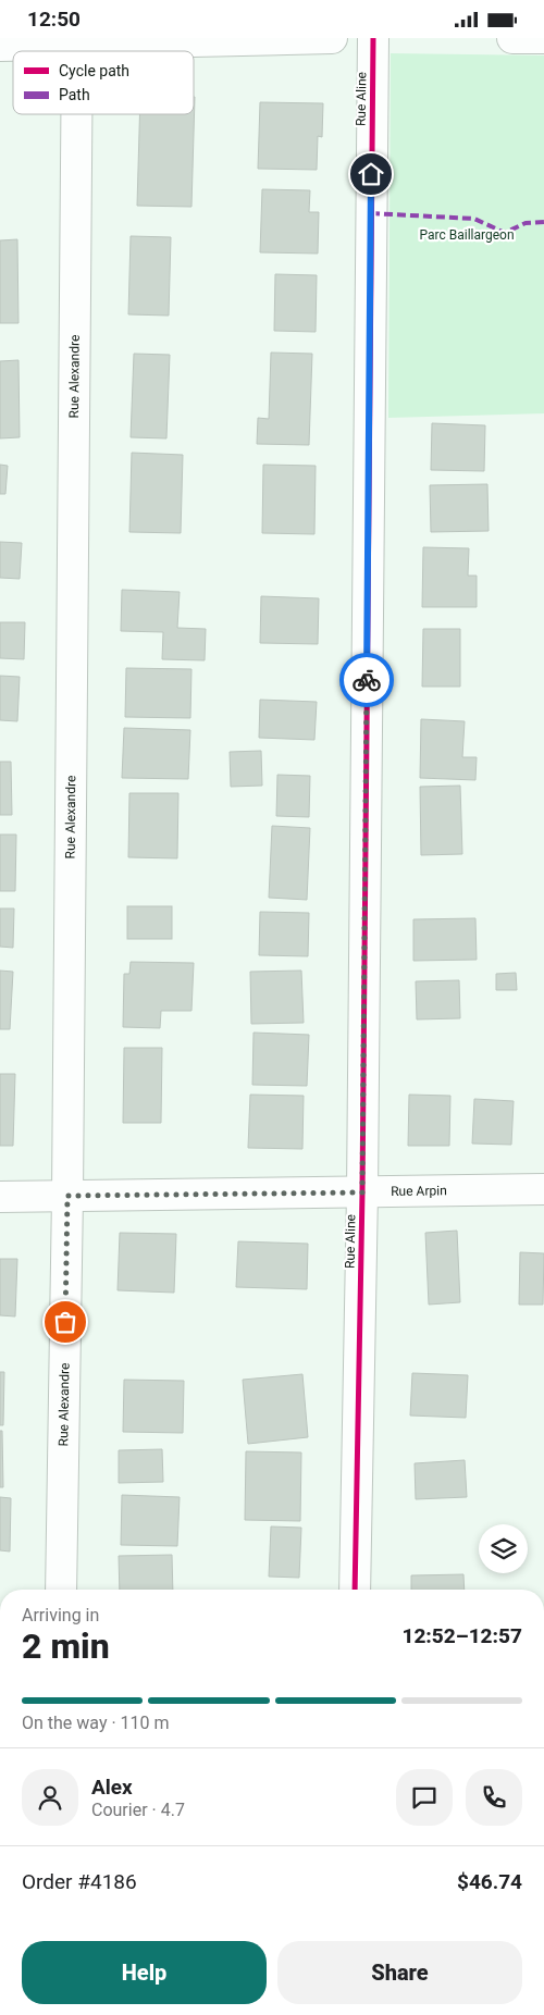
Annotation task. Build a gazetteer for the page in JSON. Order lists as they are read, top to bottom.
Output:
{
  "streets": {
    "street": ["Rue Aline", "Rue Alexandre", "Rue Arpin"]
  },
  "crossings": [
    ["Rue Aline", "Rue Arpin"],
    ["Rue Alexandre", "Rue Arpin"]
  ],
  "parks": ["Parc Baillargeon"],
  "legend": ["Cycle path", "Path"],
  "page": {
    "status": "12:50",
    "heading": ["2 min", "Arriving in", "12:52–12:57"],
    "panel": [
      "Alex",
      "Courier · 4.7",
      "Order #4186",
      "$46.74"
    ],
    "bar": "On the way · 110 m",
    "buttons": ["Help", "Share"]
  }
}
